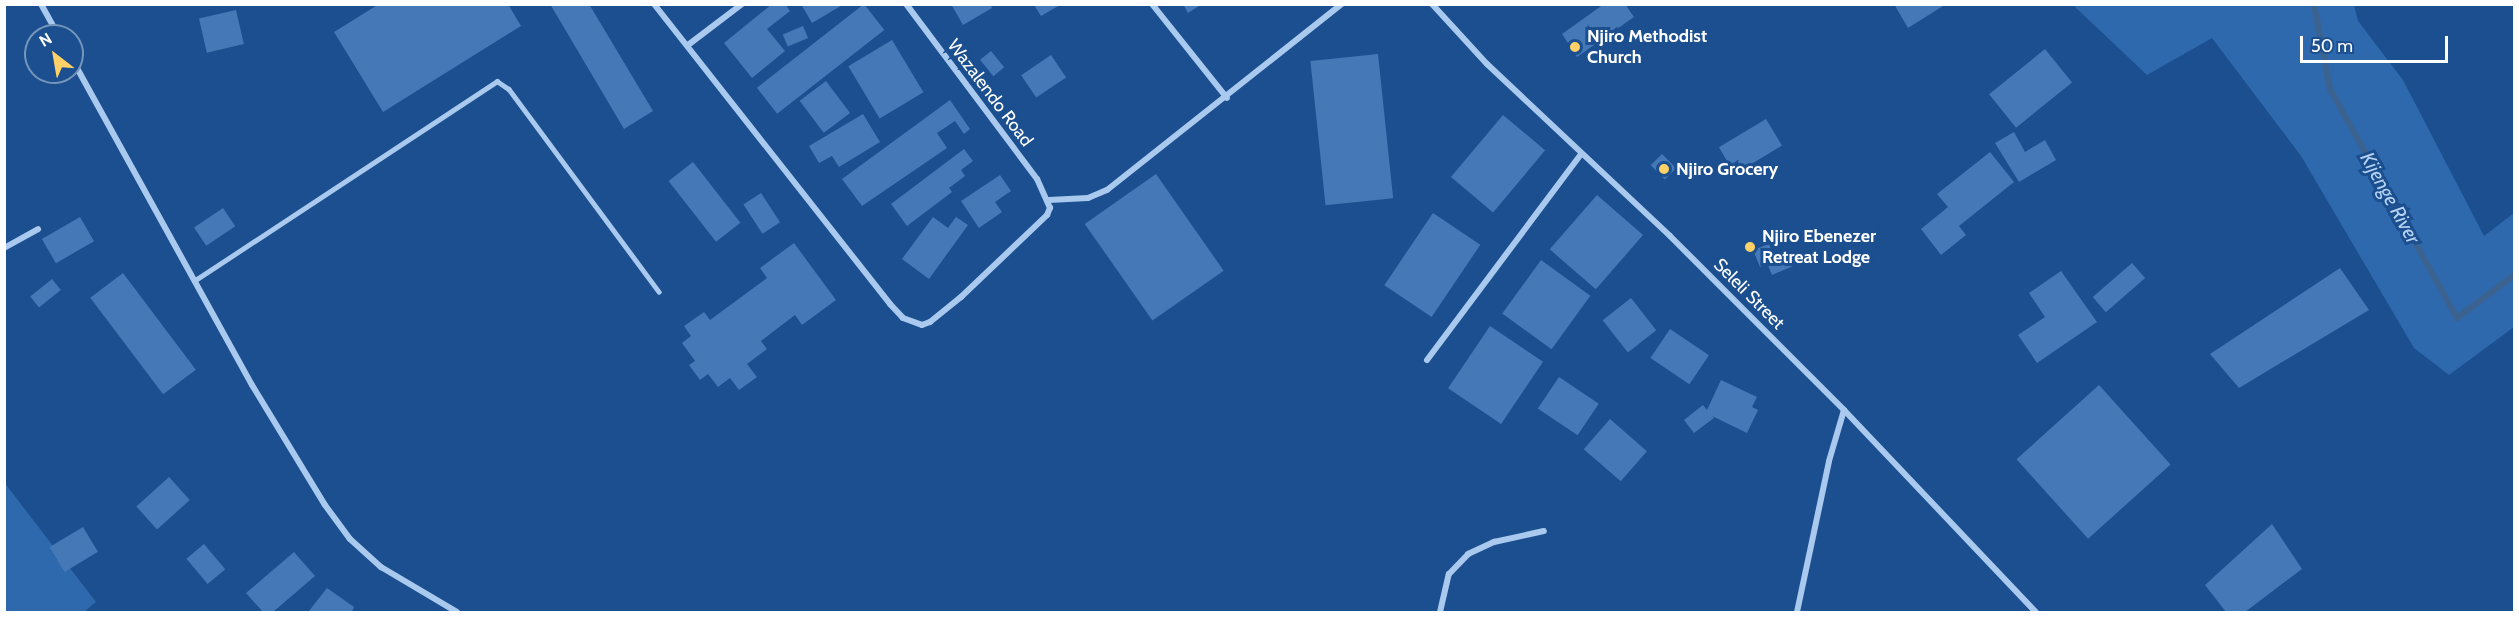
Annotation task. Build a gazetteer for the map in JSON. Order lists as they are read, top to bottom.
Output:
{
  "streets": {
    "street": ["Wazalendo Road", "Seleli Street"]
  },
  "water": ["Kijenge River"],
  "places": ["Njiro Methodist Church", "Njiro Grocery", "Njiro Ebenezer Retreat Lodge"],
  "scale_bar": "50 m",
  "north": "top left"
}
